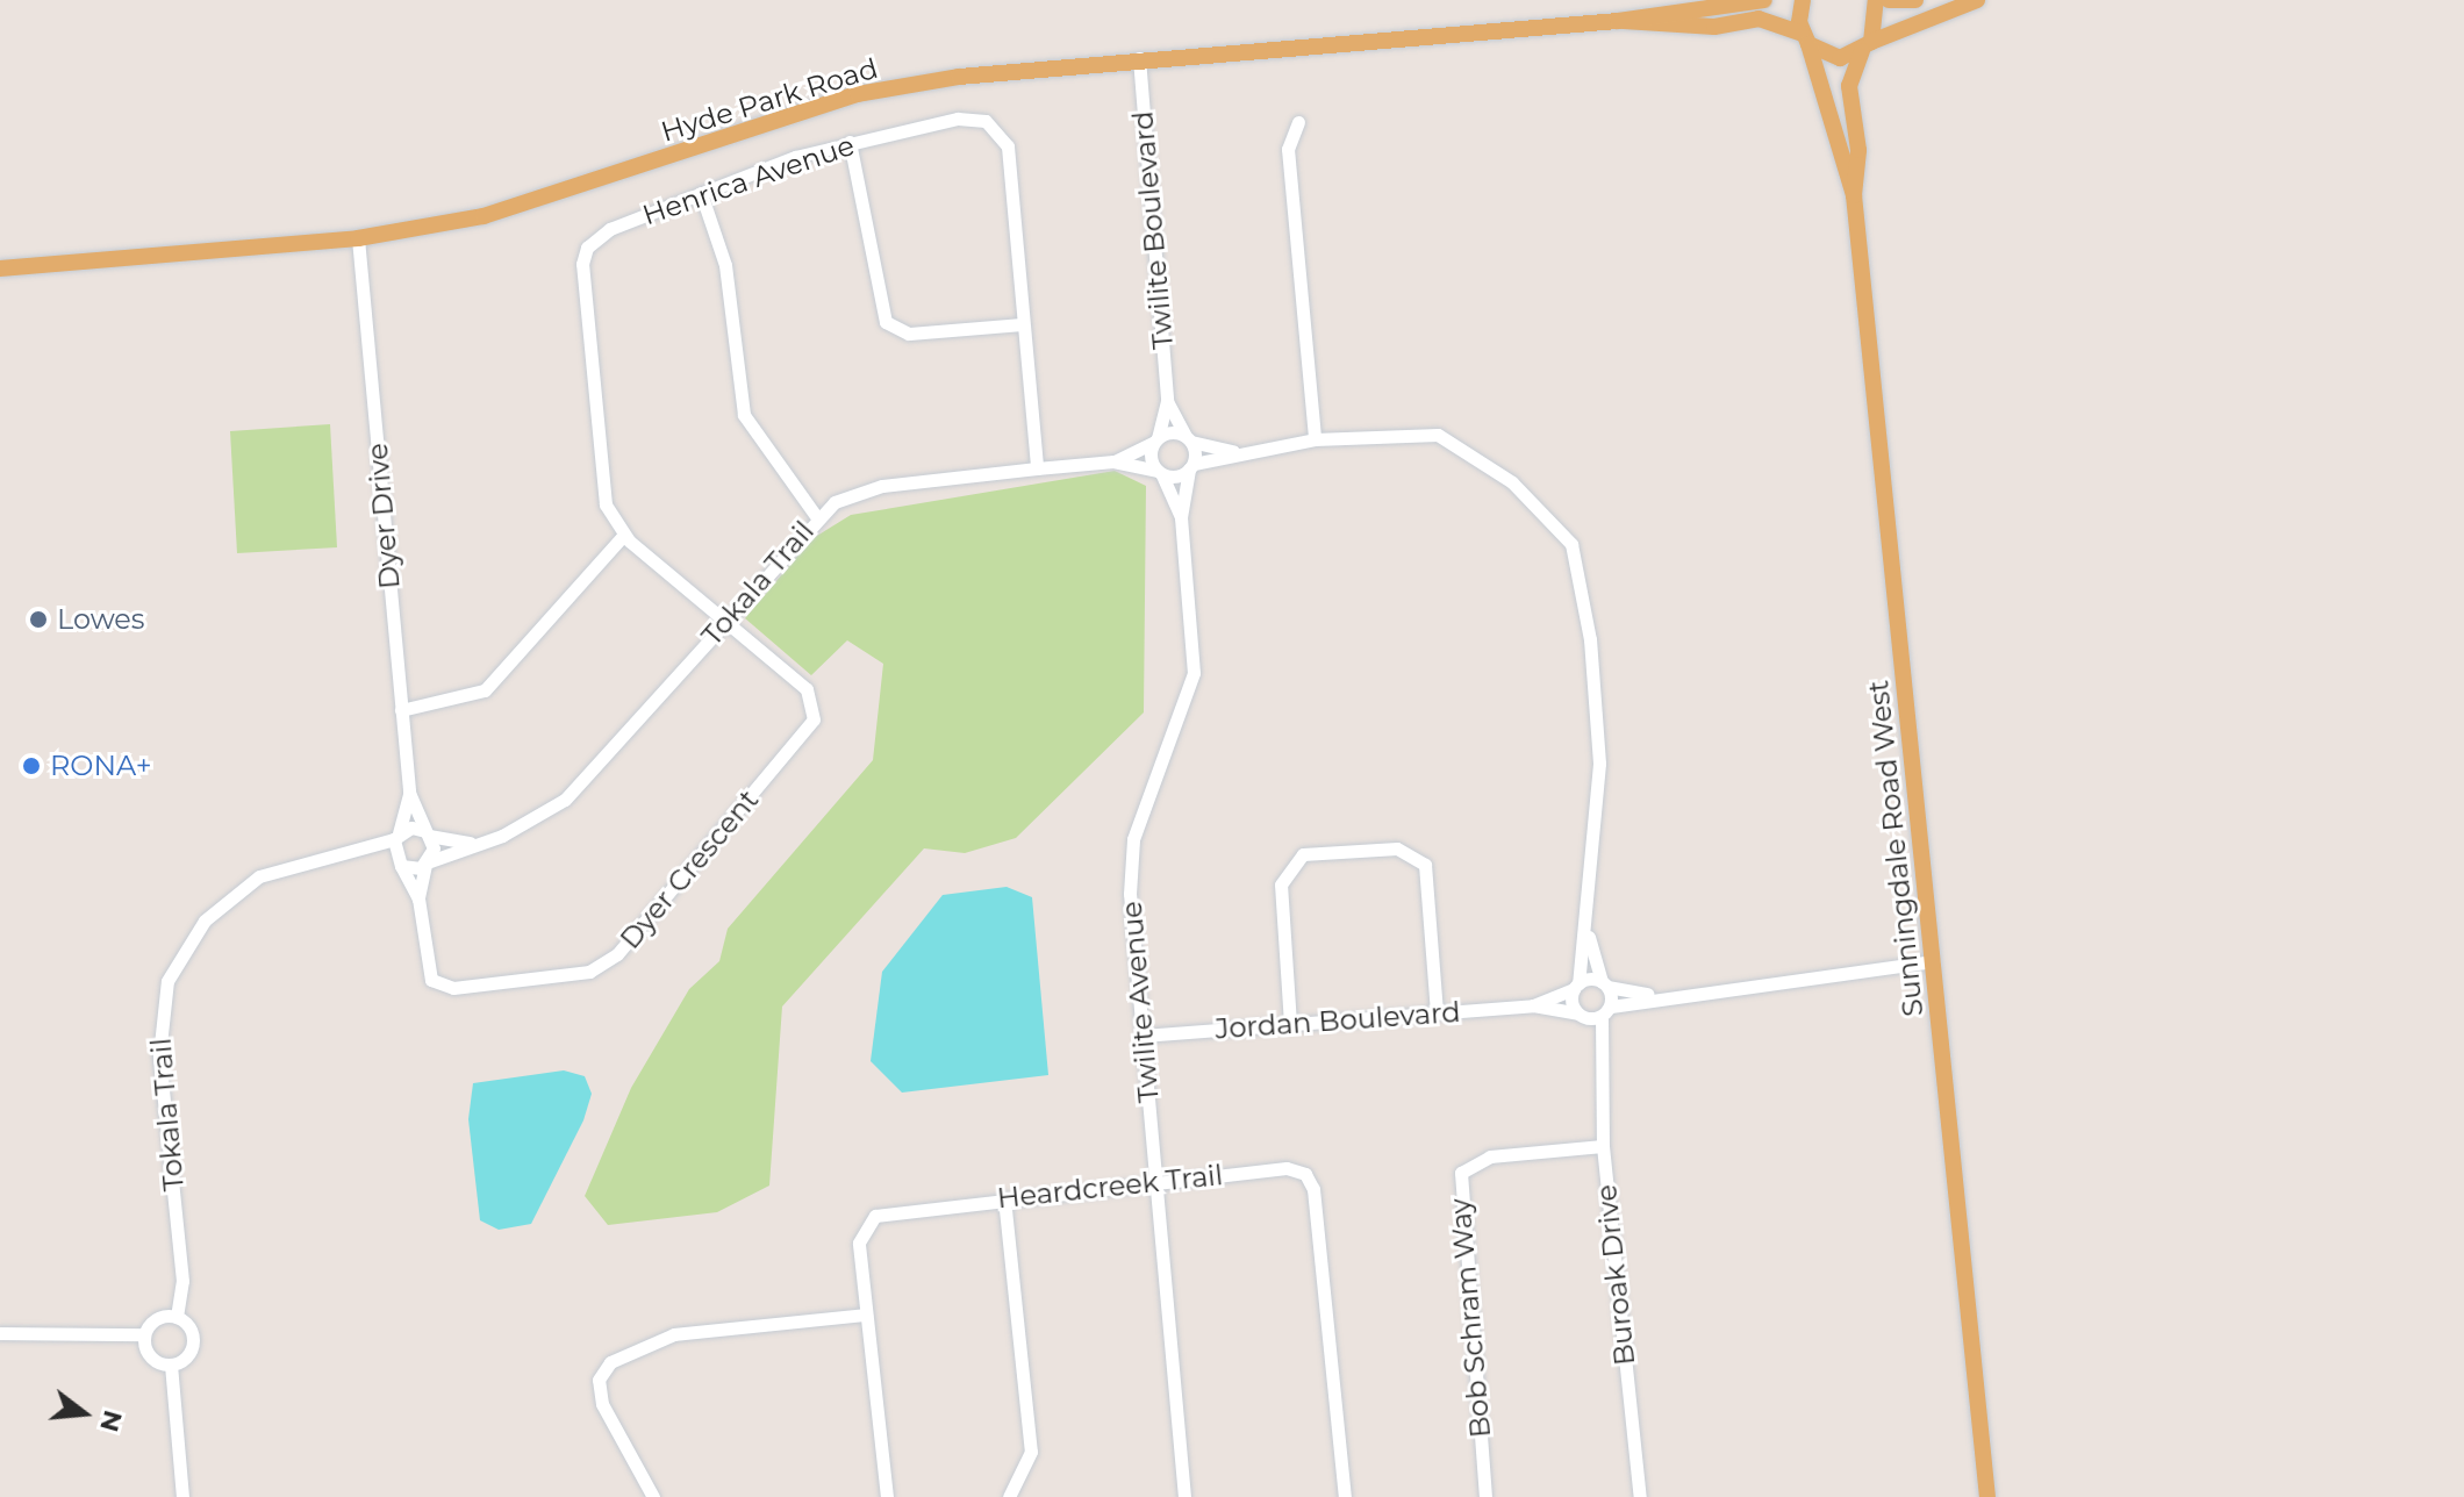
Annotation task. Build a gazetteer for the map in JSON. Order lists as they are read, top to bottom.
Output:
{
  "streets": {
    "main road": ["Hyde Park Road", "Sunningdale Road West"],
    "street": [
      "Henrica Avenue",
      "Twilite Boulevard",
      "Dyer Drive",
      "Tokala Trail",
      "Dyer Crescent",
      "Twilite Avenue",
      "Jordan Boulevard",
      "Heardcreek Trail",
      "Buroak Drive",
      "Bob Schram Way"
    ]
  },
  "crossings": [
    ["Hyde Park Road", "Twilite Boulevard"],
    ["Hyde Park Road", "Dyer Drive"],
    ["Hyde Park Road", "Sunningdale Road West"],
    ["Henrica Avenue", "Tokala Trail"],
    ["Henrica Avenue", "Dyer Crescent"],
    ["Twilite Boulevard", "Tokala Trail"],
    ["Twilite Boulevard", "Twilite Avenue"],
    ["Dyer Drive", "Tokala Trail"],
    ["Dyer Drive", "Dyer Crescent"],
    ["Tokala Trail", "Dyer Crescent"],
    ["Tokala Trail", "Twilite Avenue"],
    ["Twilite Avenue", "Jordan Boulevard"],
    ["Twilite Avenue", "Heardcreek Trail"],
    ["Jordan Boulevard", "Buroak Drive"],
    ["Buroak Drive", "Bob Schram Way"]
  ],
  "places": ["Lowes", "RONA+"],
  "north": "right"
}
